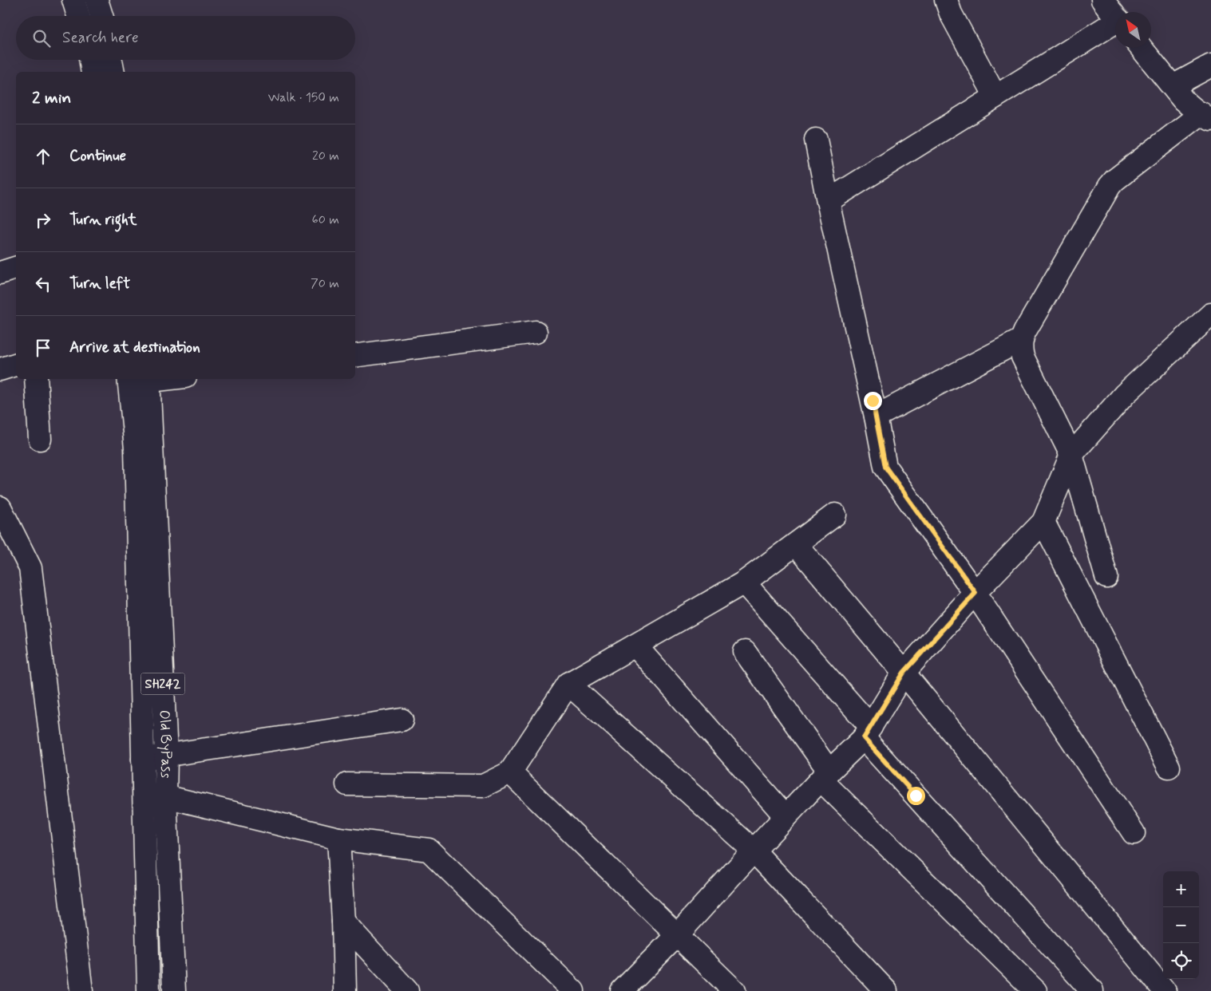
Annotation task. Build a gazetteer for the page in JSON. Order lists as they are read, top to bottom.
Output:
{
  "streets": {
    "street": ["SH242", "Old ByPass"]
  },
  "north": "top left",
  "page": {
    "search": "Search here",
    "heading": ["2 min", "Walk · 150 m"],
    "list": [
      ["Continue", "20 m"],
      ["Turn right", "60 m"],
      ["Turn left", "70 m"],
      "Arrive at destination"
    ],
    "map_buttons": ["+", "−"]
  }
}
